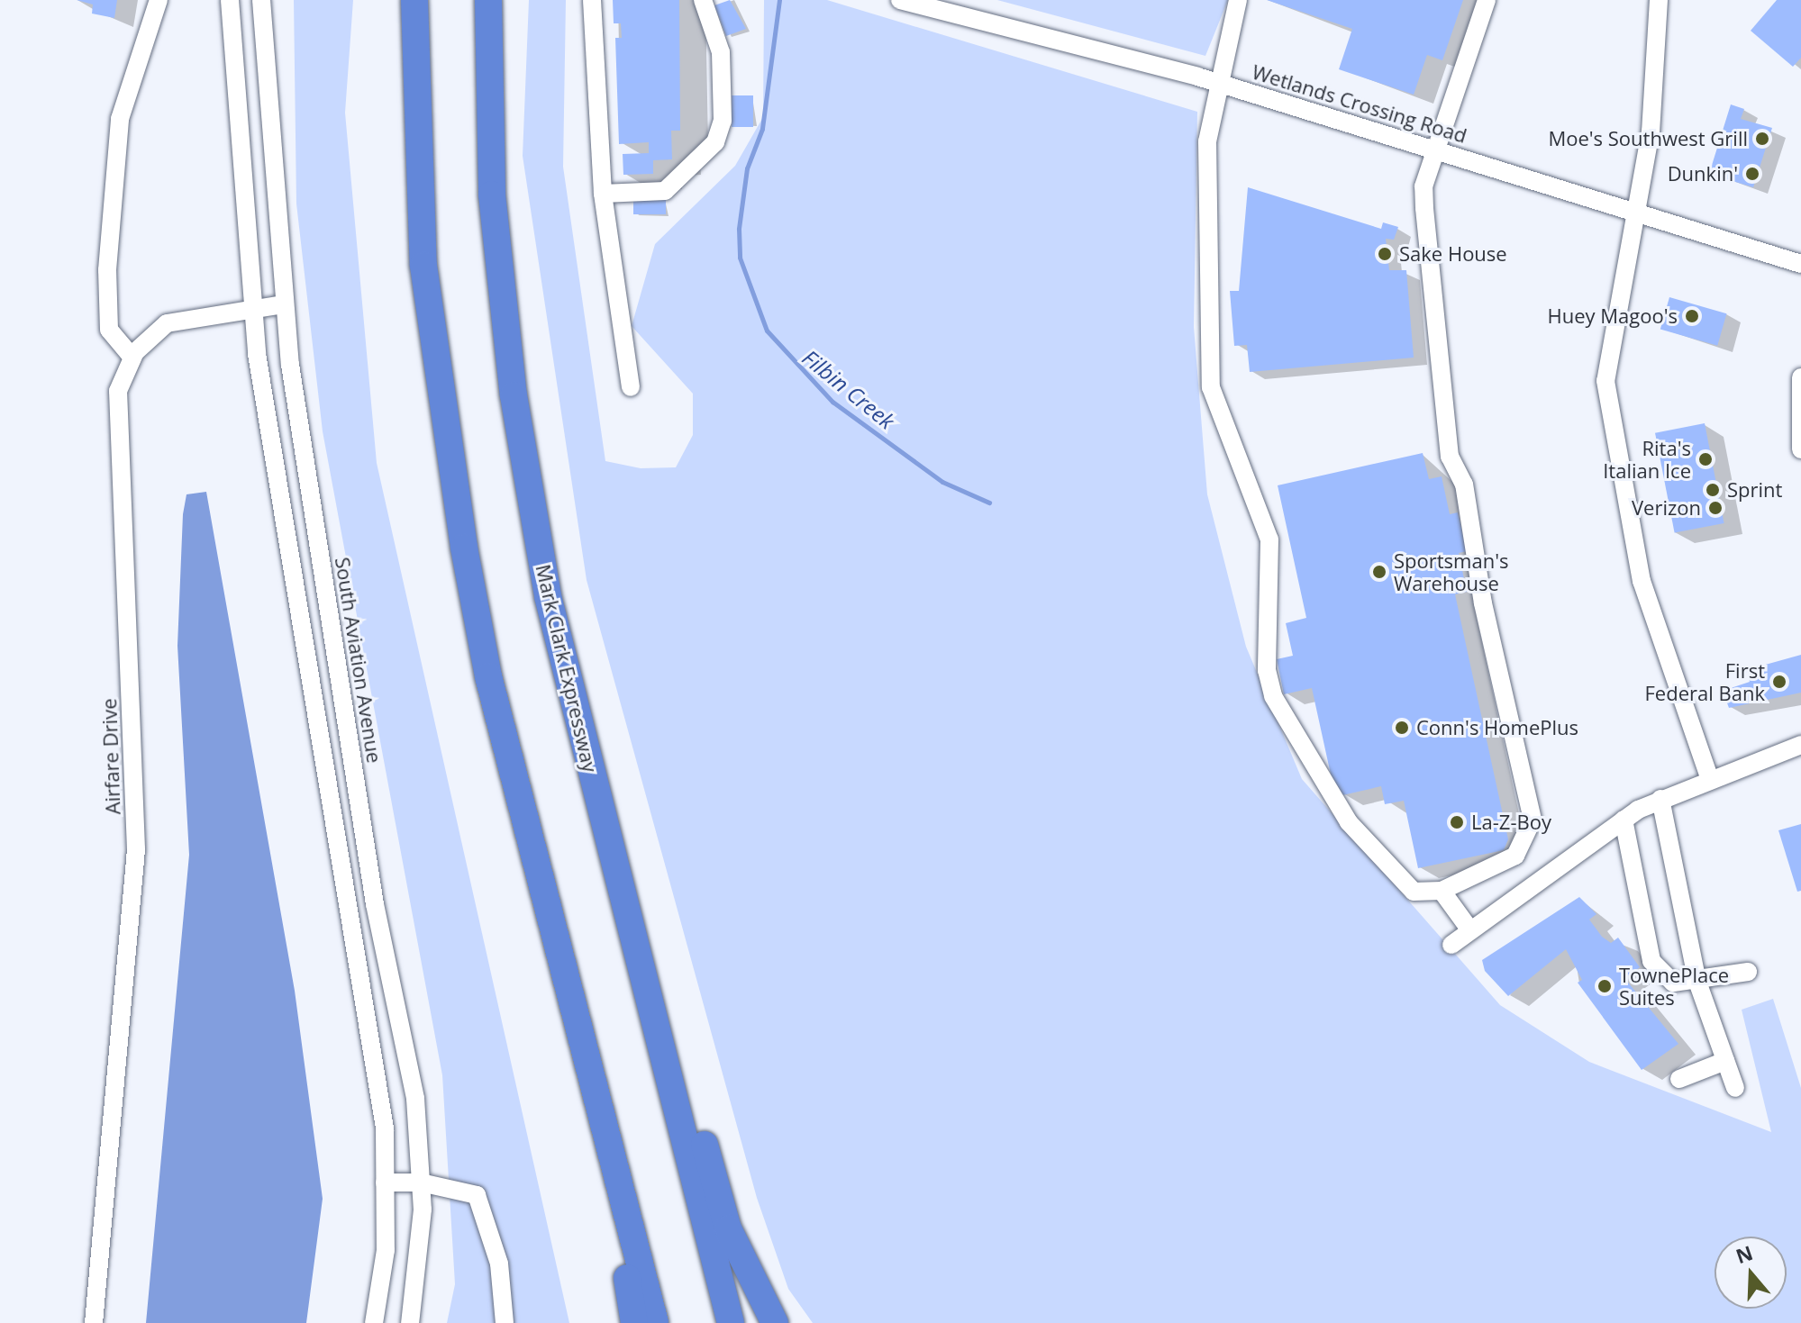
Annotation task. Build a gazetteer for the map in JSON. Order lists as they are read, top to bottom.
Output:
{
  "streets": {
    "highway": ["Mark Clark Expressway"],
    "street": ["Wetlands Crossing Road", "South Aviation Avenue", "Airfare Drive"]
  },
  "water": ["Filbin Creek"],
  "places": [
    "Moe's Southwest Grill",
    "Dunkin'",
    "Sake House",
    "Huey Magoo's",
    "Rita's Italian Ice",
    "Sprint",
    "Verizon",
    "Sportsman's Warehouse",
    "First Federal Bank",
    "Conn's HomePlus",
    "La-Z-Boy",
    "TownePlace Suites"
  ],
  "north": "top"
}
